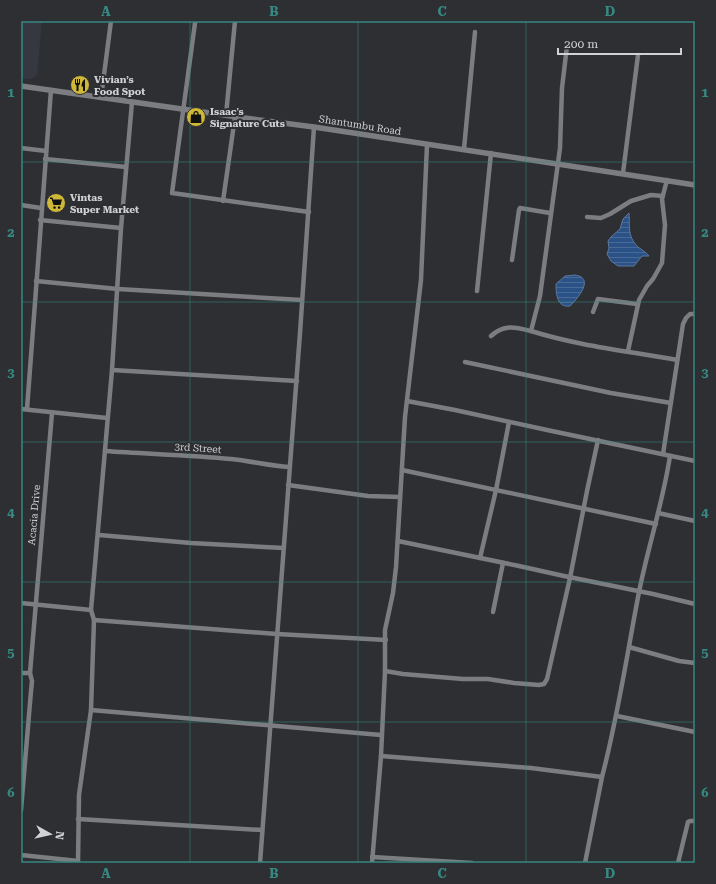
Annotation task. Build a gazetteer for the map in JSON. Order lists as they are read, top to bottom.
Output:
{
  "streets": {
    "street": ["Shantumbu Road", "3rd Street", "Acacia Drive"]
  },
  "places": {
    "restaurant": ["Vivian’s Food Spot"],
    "shop": ["Isaac's Signature Cuts"],
    "supermarket": ["Vintas Super Market"]
  },
  "scale_bar": "200 m",
  "north": "right",
  "grid": {
    "columns": [
      "A",
      "B",
      "C",
      "D"
    ],
    "rows": [
      "1",
      "2",
      "3",
      "4",
      "5",
      "6"
    ]
  }
}
